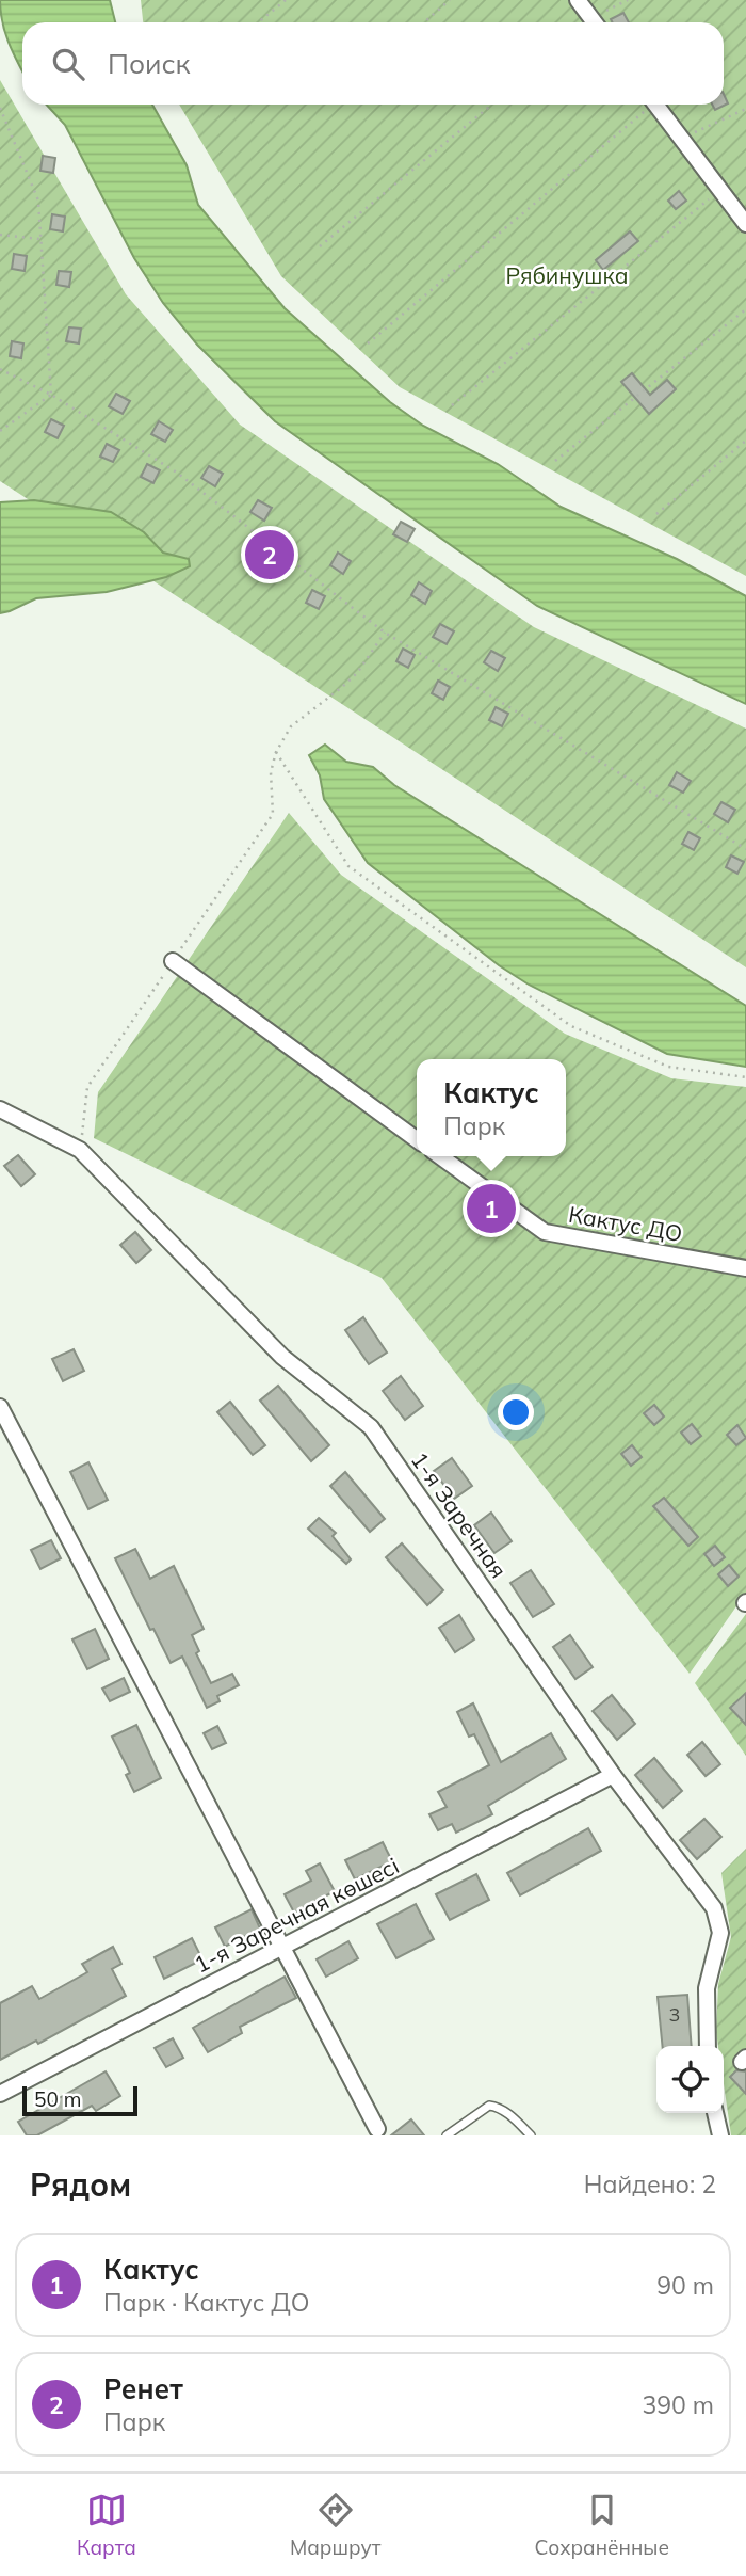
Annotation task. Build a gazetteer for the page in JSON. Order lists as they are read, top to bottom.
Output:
{
  "streets": {
    "street": ["Кактус ДО", "1-я Заречная", "1-я Заречная көшесі"]
  },
  "crossings": [
    ["1-я Заречная", "1-я Заречная көшесі"]
  ],
  "parks": ["Рябинушка"],
  "house_numbers": ["3"],
  "scale_bar": "50 m",
  "page": {
    "search": "Поиск",
    "pins": ["2", "1"],
    "popup": ["Кактус", "Парк"],
    "scale": "50 m",
    "heading": ["Рядом", "Найдено: 2"],
    "list": [
      {
        "mark": "1",
        "name": "Кактус",
        "note": "Парк · Кактус ДО",
        "value": "90 m"
      },
      {
        "mark": "2",
        "name": "Ренет",
        "note": "Парк",
        "value": "390 m"
      }
    ],
    "nav": ["Карта", "Маршрут", "Сохранённые"]
  }
}
